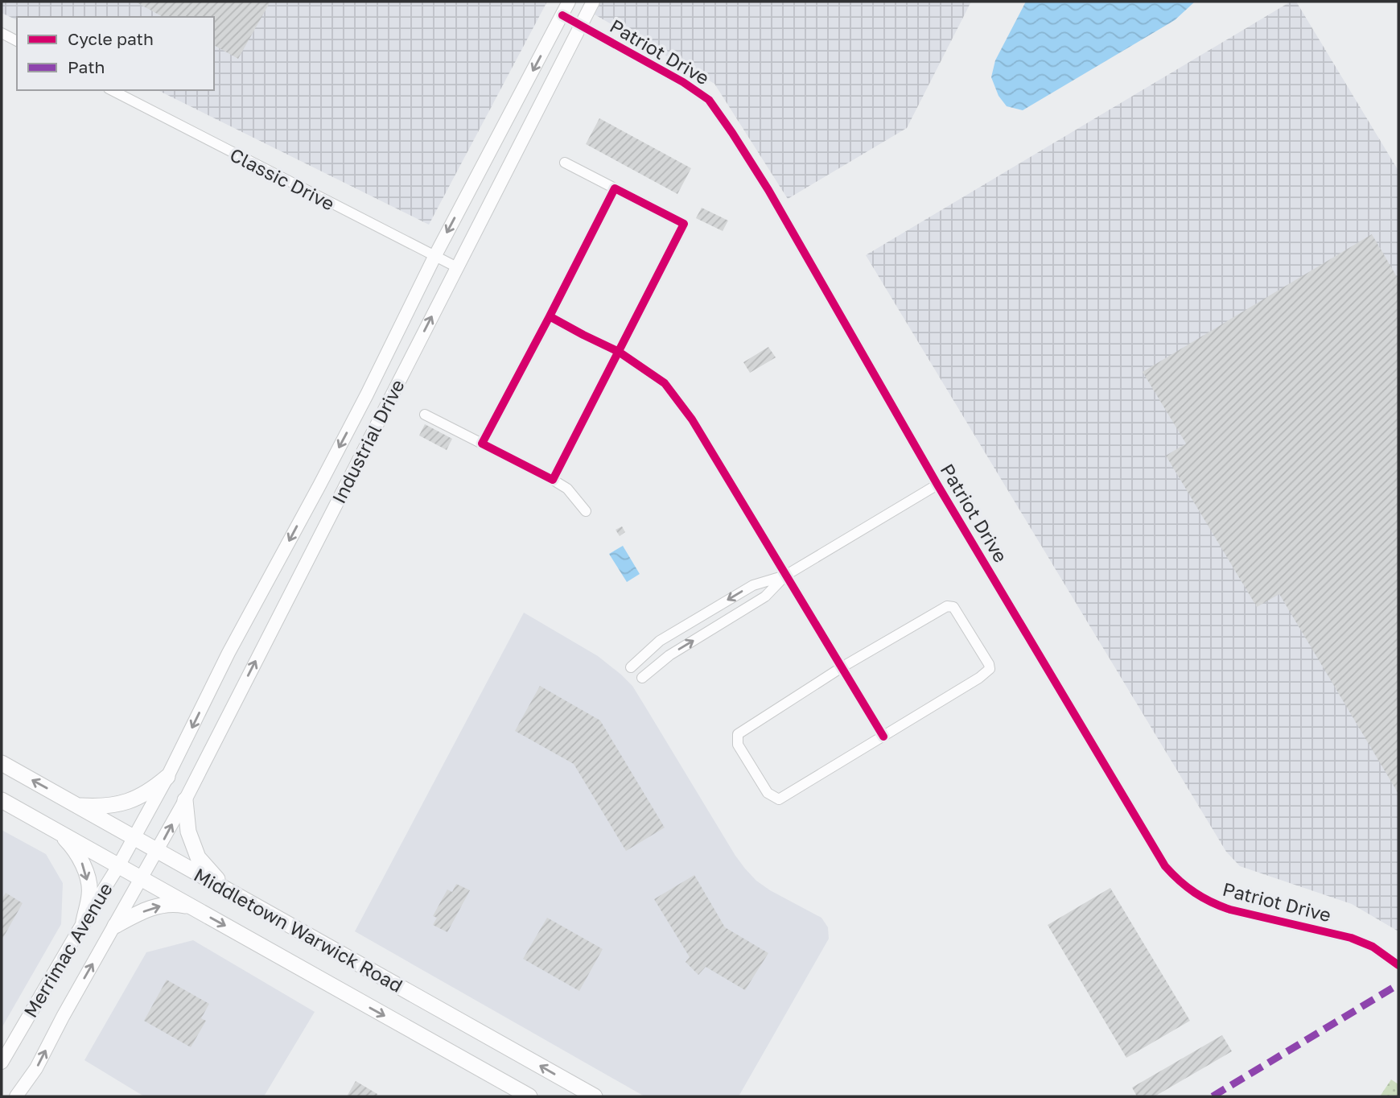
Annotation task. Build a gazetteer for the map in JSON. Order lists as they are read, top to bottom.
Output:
{
  "streets": {
    "main road": ["Middletown Warwick Road"],
    "street": [
      "Patriot Drive",
      "Classic Drive",
      "Industrial Drive",
      "Merrimac Avenue"
    ]
  },
  "crossings": [
    ["Patriot Drive", "Industrial Drive"],
    ["Classic Drive", "Industrial Drive"],
    ["Industrial Drive", "Middletown Warwick Road"],
    ["Industrial Drive", "Merrimac Avenue"],
    ["Middletown Warwick Road", "Merrimac Avenue"]
  ],
  "legend": ["Cycle path", "Path"]
}
